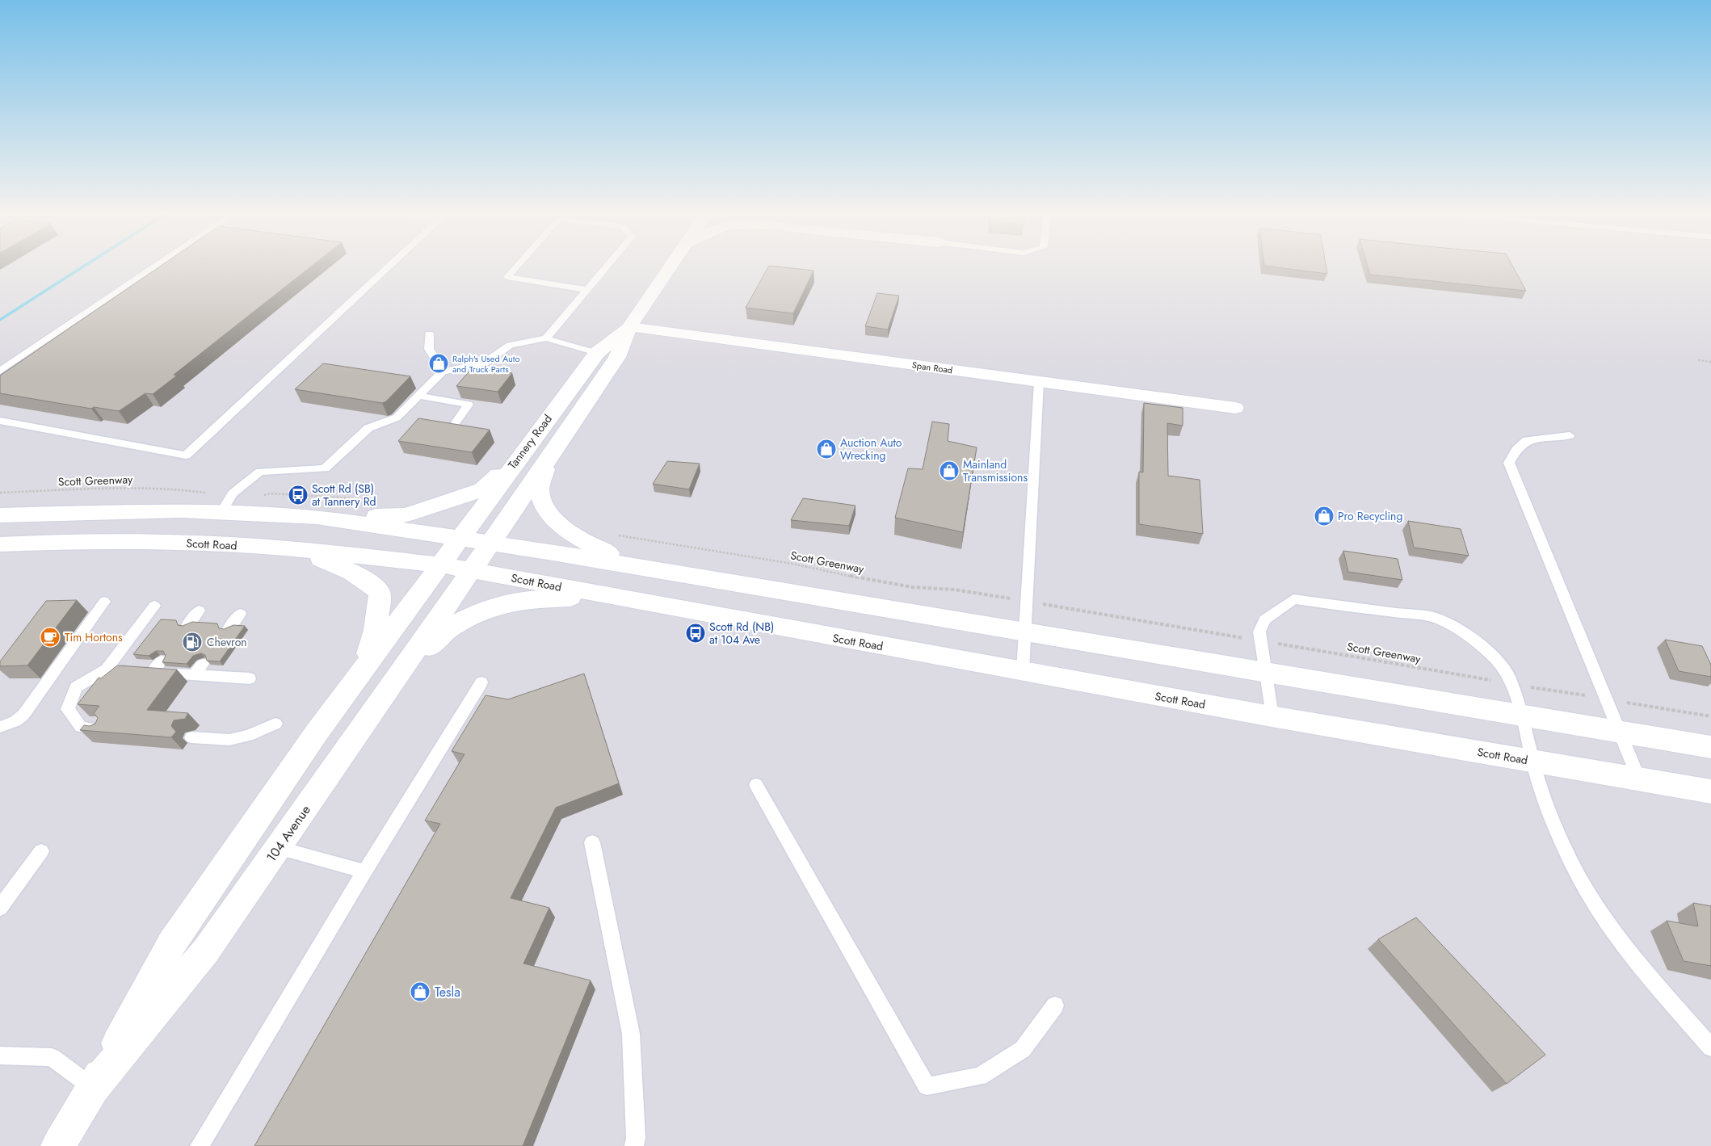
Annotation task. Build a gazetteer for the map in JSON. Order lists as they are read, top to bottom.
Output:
{
  "streets": {
    "main road": [
      "Span Road",
      "Tannery Road",
      "Scott Road",
      "104 Avenue"
    ],
    "path": ["Scott Greenway"]
  },
  "crossings": [
    ["Span Road", "Tannery Road"],
    ["Tannery Road", "Scott Road"],
    ["Tannery Road", "104 Avenue"],
    ["Scott Road", "104 Avenue"]
  ],
  "places": {
    "shop": [
      "Ralph's Used Auto and Truck Parts",
      "Auction Auto Wrecking",
      "Mainland Transmissions",
      "Pro Recycling",
      "Tesla"
    ],
    "bus stop": ["Scott Rd (SB) at Tannery Rd", "Scott Rd (NB) at 104 Ave"],
    "cafe": ["Tim Hortons"],
    "fuel station": ["Chevron"]
  }
}
